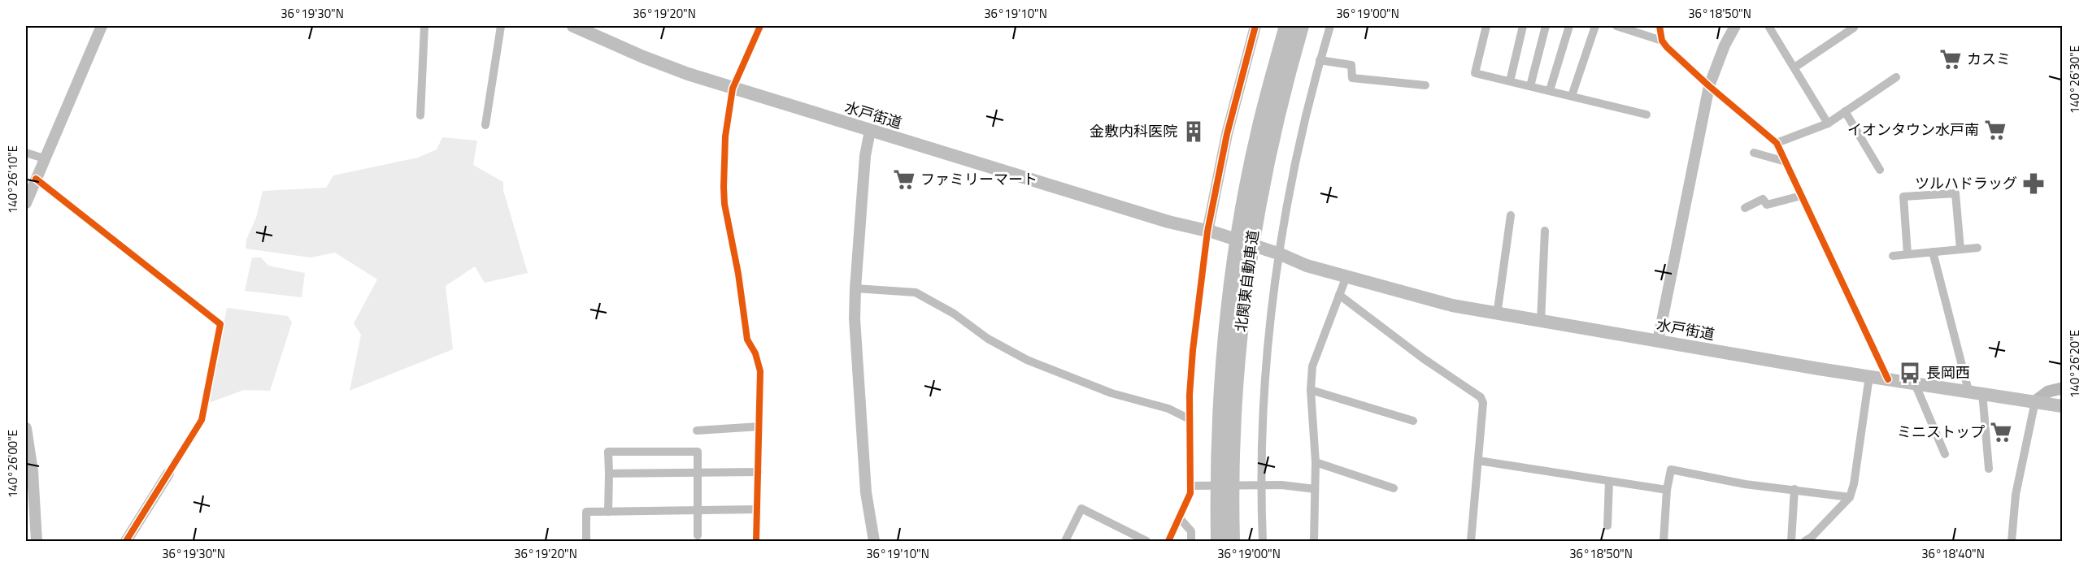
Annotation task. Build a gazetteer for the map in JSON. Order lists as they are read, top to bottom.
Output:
{
  "streets": {
    "highway": ["北関東自動車道"],
    "main road": ["水戸街道"]
  },
  "places": {
    "supermarket": [
      "カスミ",
      "イオンタウン水戸南",
      "ファミリーマート",
      "ミニストップ"
    ],
    "building": ["金敷内科医院"],
    "pharmacy": ["ツルハドラッグ"],
    "bus stop": ["長岡西"]
  },
  "coordinates": [
    "36°19'30\"N",
    "36°19'20\"N",
    "36°19'10\"N",
    "36°19'00\"N",
    "36°18'50\"N",
    "140°26'30\"E",
    "140°26'10\"E",
    "140°26'20\"E",
    "140°26'00\"E",
    "36°18'40\"N"
  ]
}
